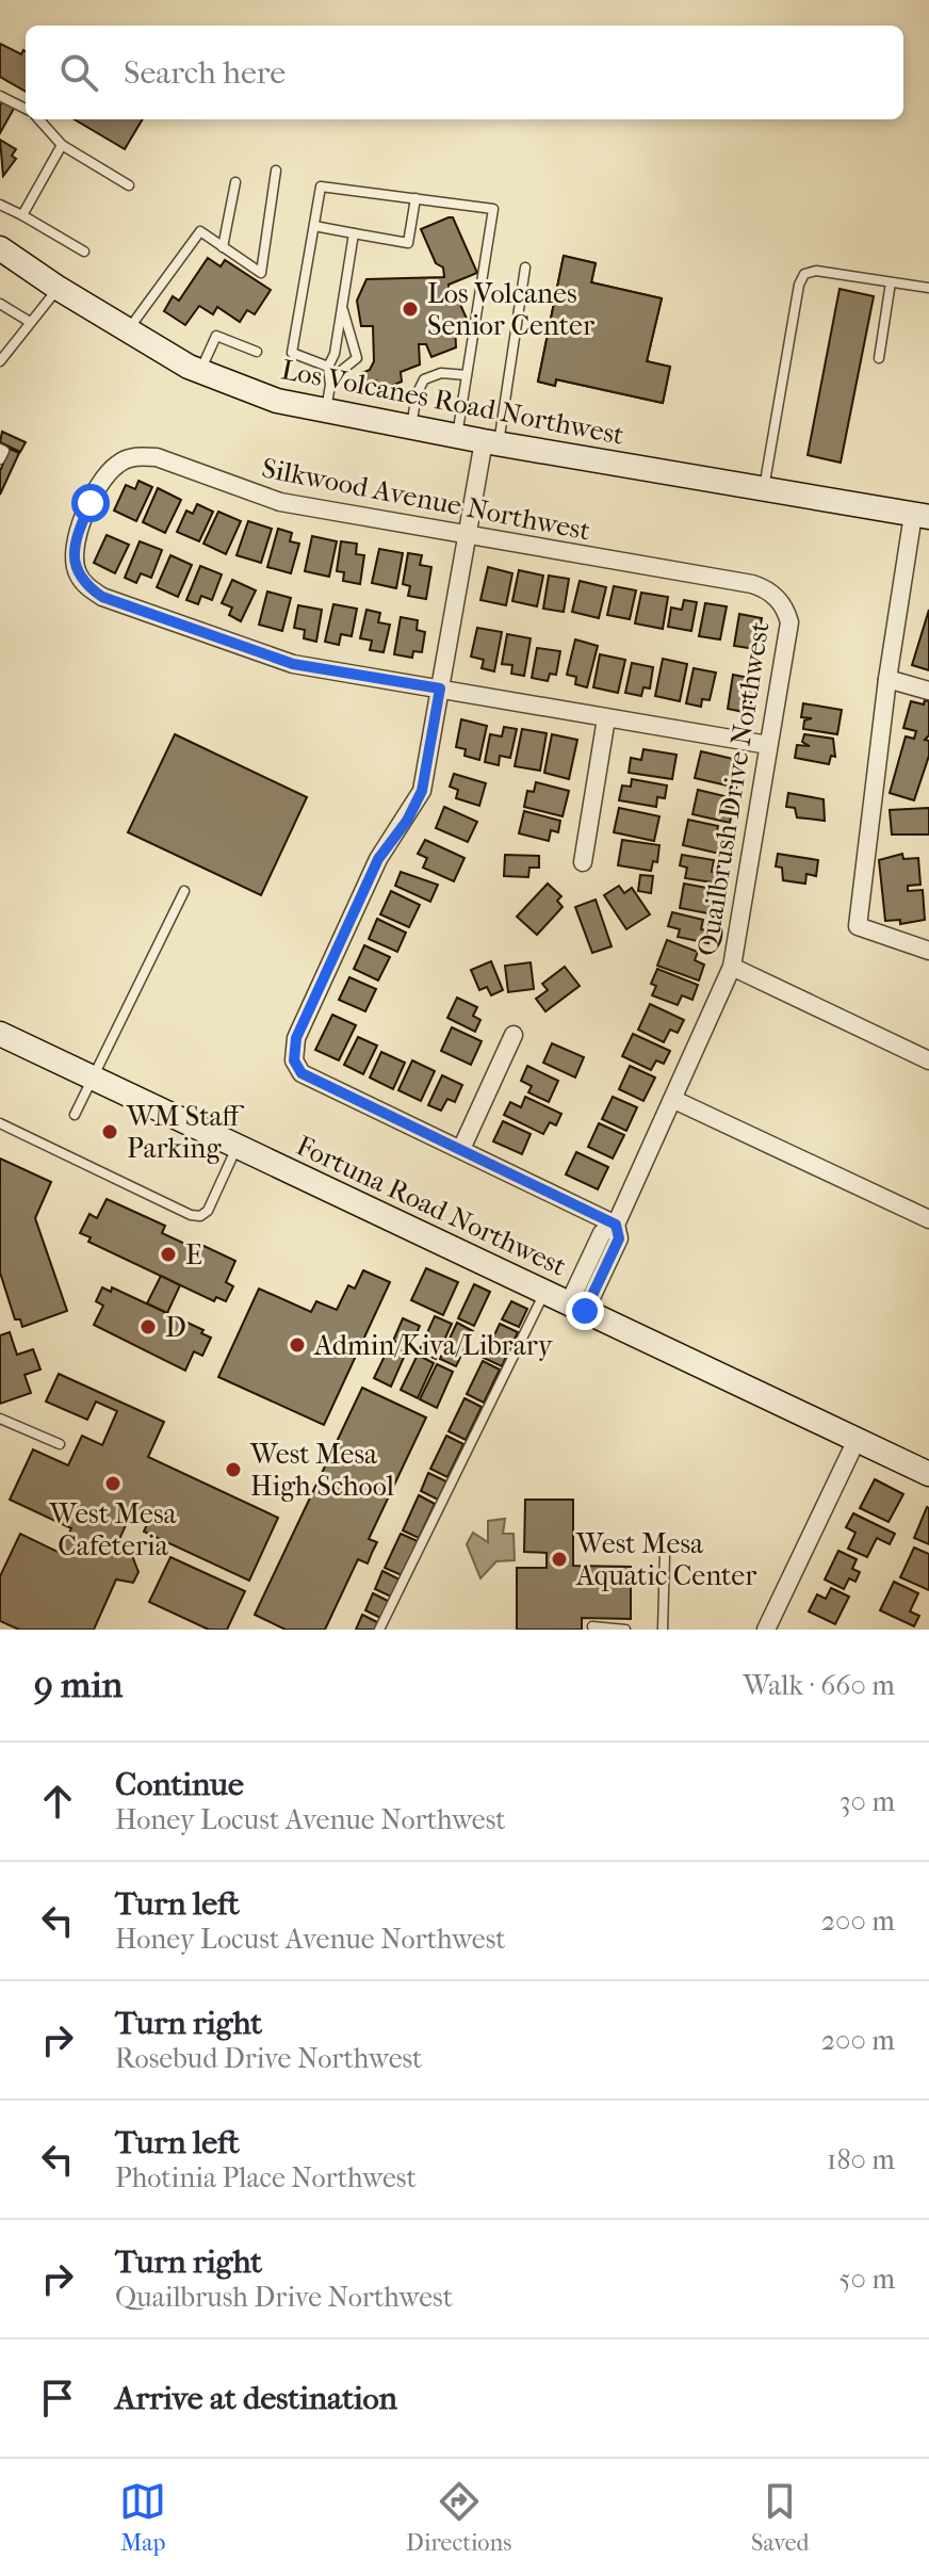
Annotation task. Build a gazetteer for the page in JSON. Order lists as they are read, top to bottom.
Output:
{
  "streets": {
    "street": [
      "Los Volcanes Road Northwest",
      "Silkwood Avenue Northwest",
      "Quailbrush Drive Northwest",
      "Fortuna Road Northwest"
    ]
  },
  "crossings": [
    ["Silkwood Avenue Northwest", "Quailbrush Drive Northwest"],
    ["Quailbrush Drive Northwest", "Fortuna Road Northwest"]
  ],
  "places": [
    "Los Volcanes Senior Center",
    "WM Staff Parking",
    "E",
    "D",
    "Admin/Kiva/Library",
    "West Mesa High School",
    "West Mesa Cafeteria",
    "West Mesa Aquatic Center"
  ],
  "page": {
    "search": "Search here",
    "heading": ["9 min", "Walk · 660 m"],
    "list": [
      ["Continue", "Honey Locust Avenue Northwest", "30 m"],
      ["Turn left", "Honey Locust Avenue Northwest", "200 m"],
      ["Turn right", "Rosebud Drive Northwest", "200 m"],
      ["Turn left", "Photinia Place Northwest", "180 m"],
      ["Turn right", "Quailbrush Drive Northwest", "50 m"],
      "Arrive at destination"
    ],
    "nav": ["Map", "Directions", "Saved"]
  }
}
